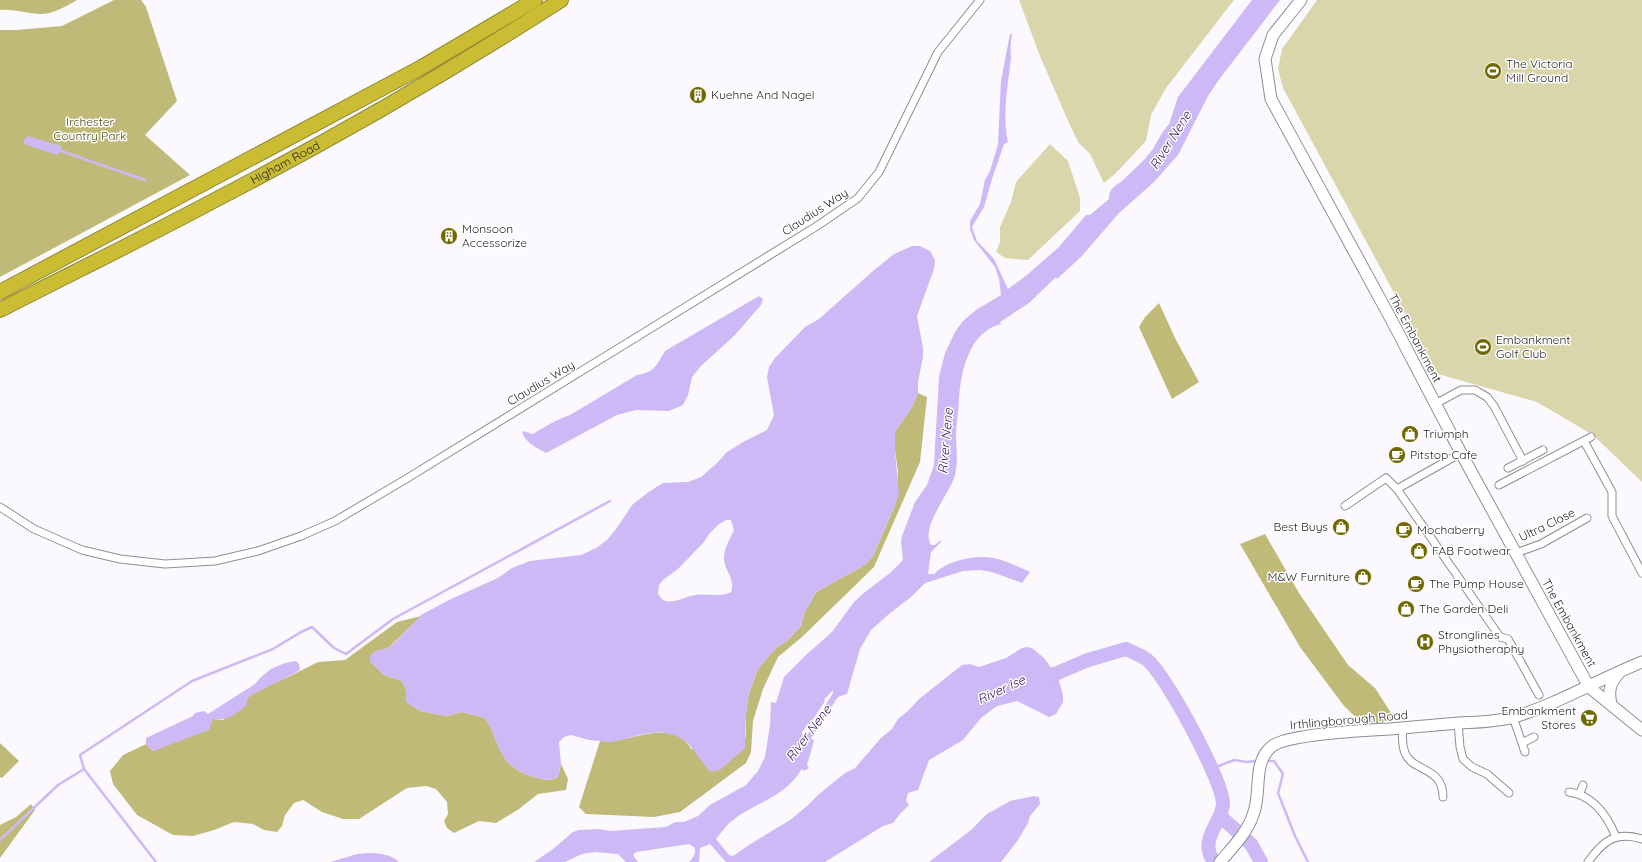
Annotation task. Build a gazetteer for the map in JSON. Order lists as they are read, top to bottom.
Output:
{
  "streets": {
    "highway": ["Higham Road"],
    "main road": ["The Embankment", "Irthlingborough Road"],
    "street": ["Claudius Way", "Ultra Close"]
  },
  "crossings": [
    ["The Embankment", "Ultra Close"],
    ["The Embankment", "Irthlingborough Road"]
  ],
  "water": ["River Nene", "River Ise"],
  "parks": ["Irchester Country Park"],
  "places": {
    "sports": ["The Victoria Mill Ground", "Embankment Golf Club"],
    "building": ["Kuehne And Nagel", "Monsoon Accessorize"],
    "shop": [
      "Triumph",
      "Best Buys",
      "FAB Footwear",
      "M&W Furniture",
      "The Garden Deli"
    ],
    "cafe": ["Pitstop Cafe", "Mochaberry", "The Pump House"],
    "hospital": ["Stronglines Physiotheraphy"],
    "supermarket": ["Embankment Stores"]
  }
}
